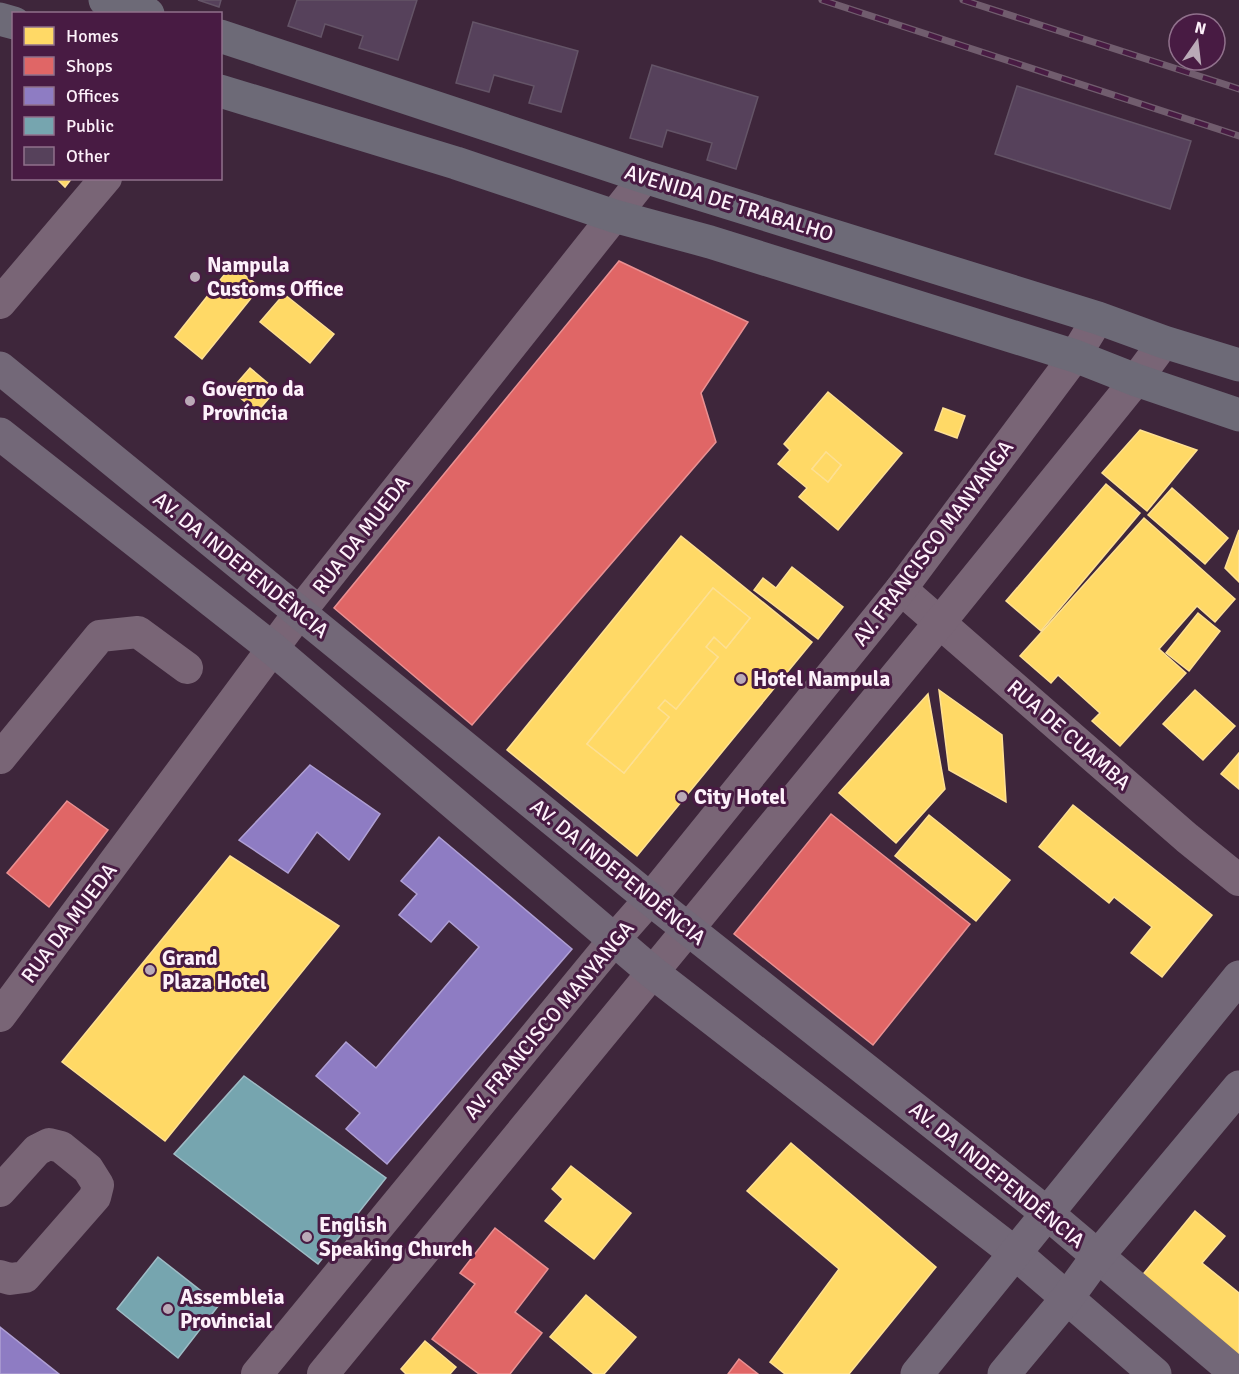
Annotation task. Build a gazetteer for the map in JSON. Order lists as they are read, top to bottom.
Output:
{
  "streets": {
    "highway": ["AVENIDA DE TRABALHO"],
    "main road": ["AV. DA INDEPENDÊNCIA"],
    "street": ["RUA DA MUEDA", "AV. FRANCISCO MANYANGA", "RUA DE CUAMBA"]
  },
  "crossings": [
    ["AVENIDA DE TRABALHO", "RUA DA MUEDA"],
    ["AVENIDA DE TRABALHO", "AV. FRANCISCO MANYANGA"],
    ["RUA DA MUEDA", "AV. DA INDEPENDÊNCIA"],
    ["AV. FRANCISCO MANYANGA", "AV. DA INDEPENDÊNCIA"],
    ["AV. FRANCISCO MANYANGA", "RUA DE CUAMBA"]
  ],
  "places": [
    "Nampula Customs Office",
    "Governo da Província",
    "Hotel Nampula",
    "City Hotel",
    "Grand Plaza Hotel",
    "English Speaking Church",
    "Assembleia Provincial"
  ],
  "legend": [
    "Homes",
    "Shops",
    "Offices",
    "Public",
    "Other"
  ],
  "north": "top"
}
